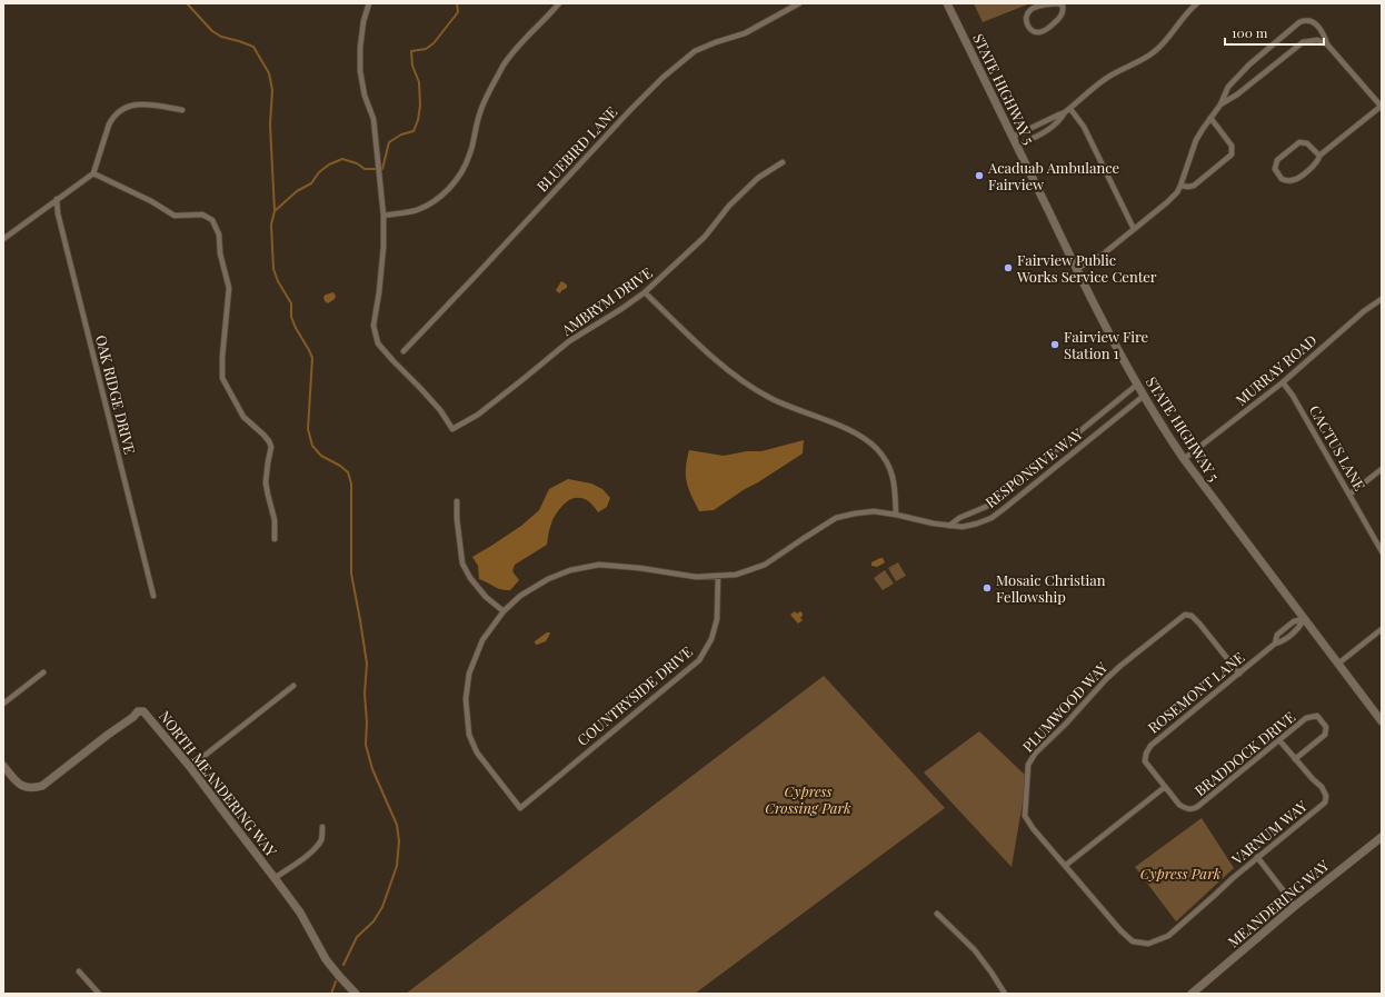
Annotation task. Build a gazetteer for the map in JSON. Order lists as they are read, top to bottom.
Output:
{
  "streets": {
    "main road": ["STATE HIGHWAY 5", "NORTH MEANDERING WAY", "MEANDERING WAY"],
    "street": [
      "BLUEBIRD LANE",
      "AMBRYM DRIVE",
      "MURRAY ROAD",
      "OAK RIDGE DRIVE",
      "CACTUS LANE",
      "RESPONSIVE WAY",
      "ROSEMONT LANE",
      "COUNTRYSIDE DRIVE",
      "PLUMWOOD WAY",
      "BRADDOCK DRIVE",
      "VARNUM WAY"
    ]
  },
  "crossings": [
    ["STATE HIGHWAY 5", "MURRAY ROAD"],
    ["STATE HIGHWAY 5", "RESPONSIVE WAY"],
    ["STATE HIGHWAY 5", "ROSEMONT LANE"],
    ["MURRAY ROAD", "CACTUS LANE"],
    ["ROSEMONT LANE", "PLUMWOOD WAY"],
    ["ROSEMONT LANE", "BRADDOCK DRIVE"],
    ["PLUMWOOD WAY", "VARNUM WAY"],
    ["BRADDOCK DRIVE", "VARNUM WAY"]
  ],
  "parks": ["Cypress Crossing Park", "Cypress Park"],
  "places": [
    "Acaduab Ambulance Fairview",
    "Fairview Public Works Service Center",
    "Fairview Fire Station 1",
    "Mosaic Christian Fellowship"
  ],
  "scale_bar": "100 m"
}
